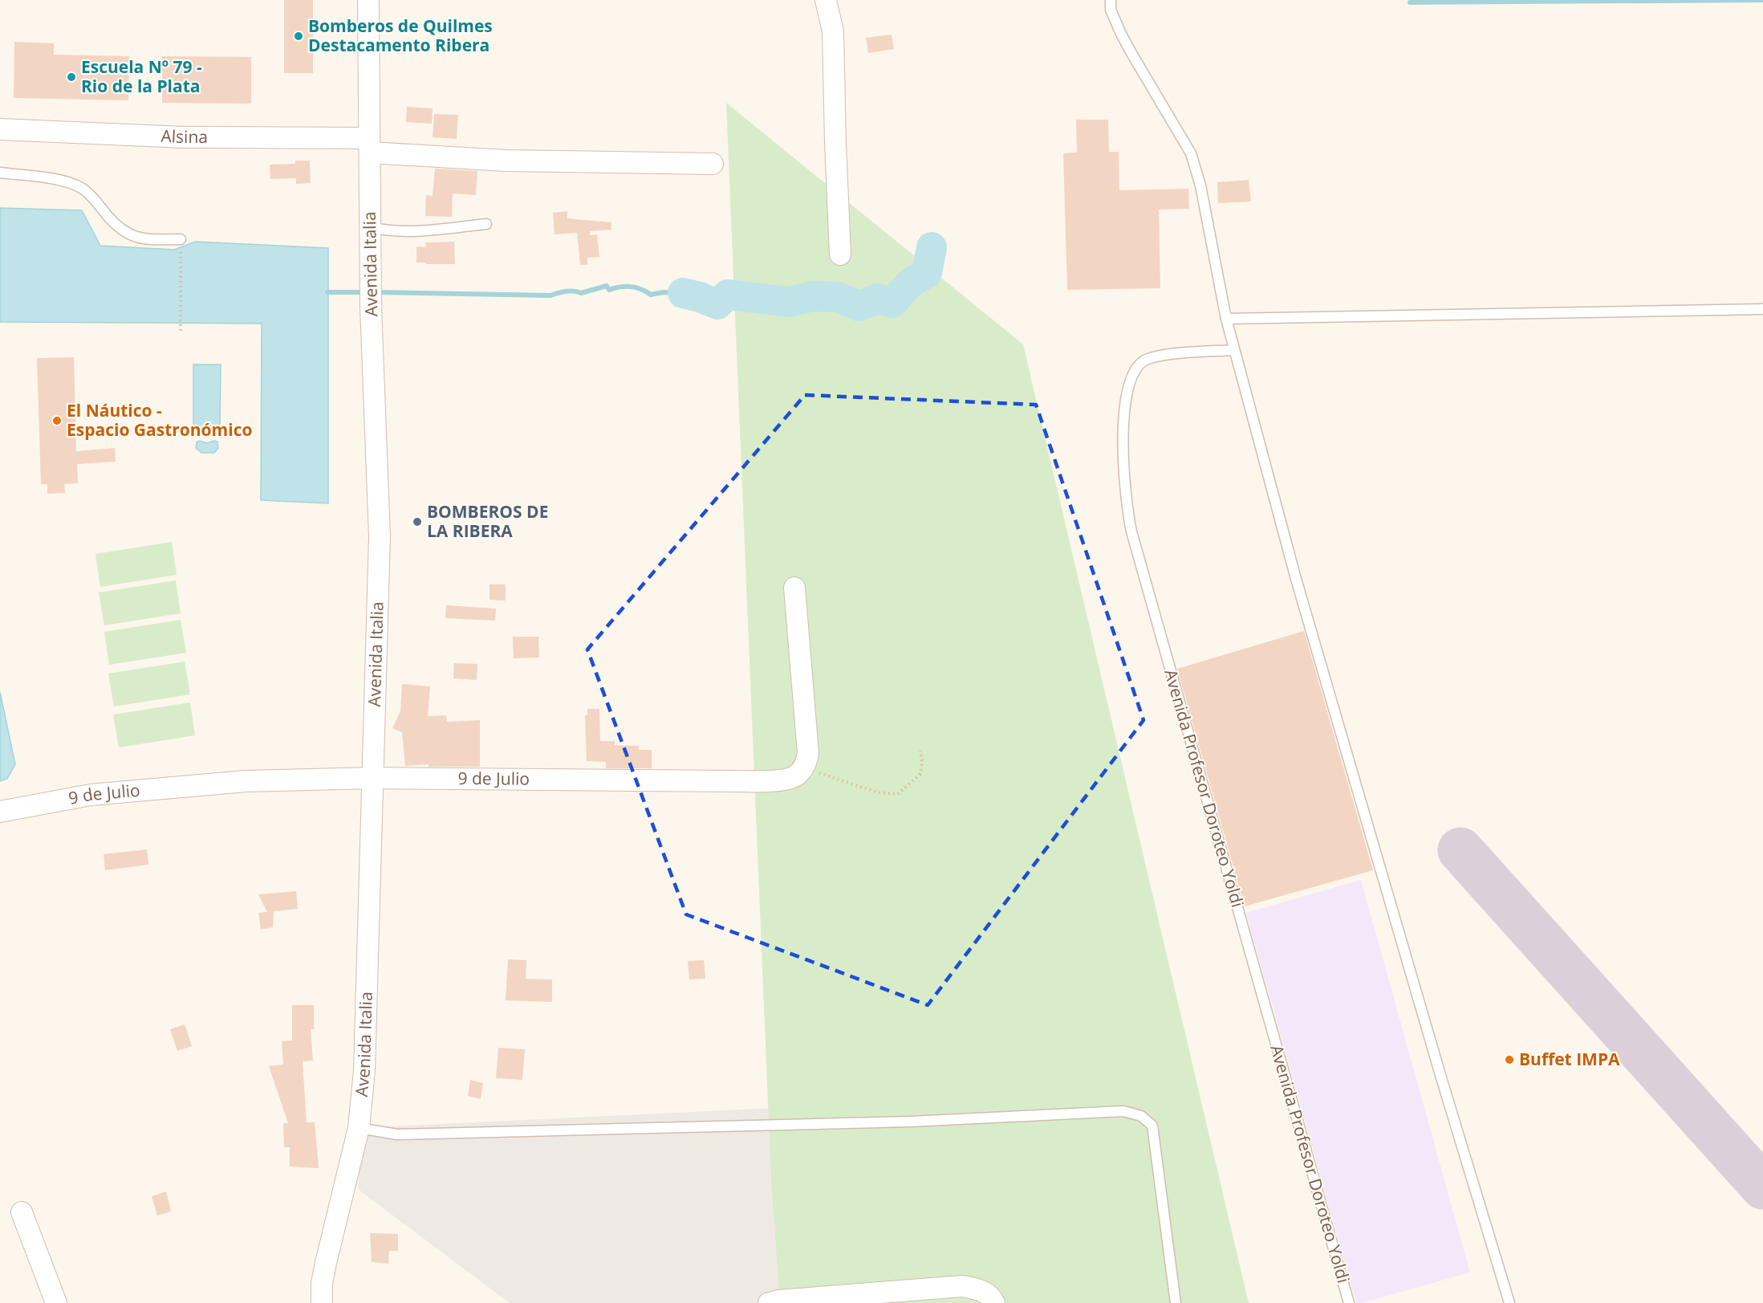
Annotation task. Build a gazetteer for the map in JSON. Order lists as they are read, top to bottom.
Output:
{
  "streets": {
    "street": ["Alsina", "Avenida Italia", "9 de Julio"],
    "lane": ["Avenida Profesor Doroteo Yoldi"]
  },
  "crossings": [
    ["Alsina", "Avenida Italia"],
    ["Avenida Italia", "9 de Julio"]
  ],
  "places": [
    "Bomberos de Quilmes Destacamento Ribera",
    "Escuela Nº 79 - Rio de la Plata",
    "El Náutico - Espacio Gastronómico",
    "BOMBEROS DE LA RIBERA",
    "Buffet IMPA"
  ]
}
